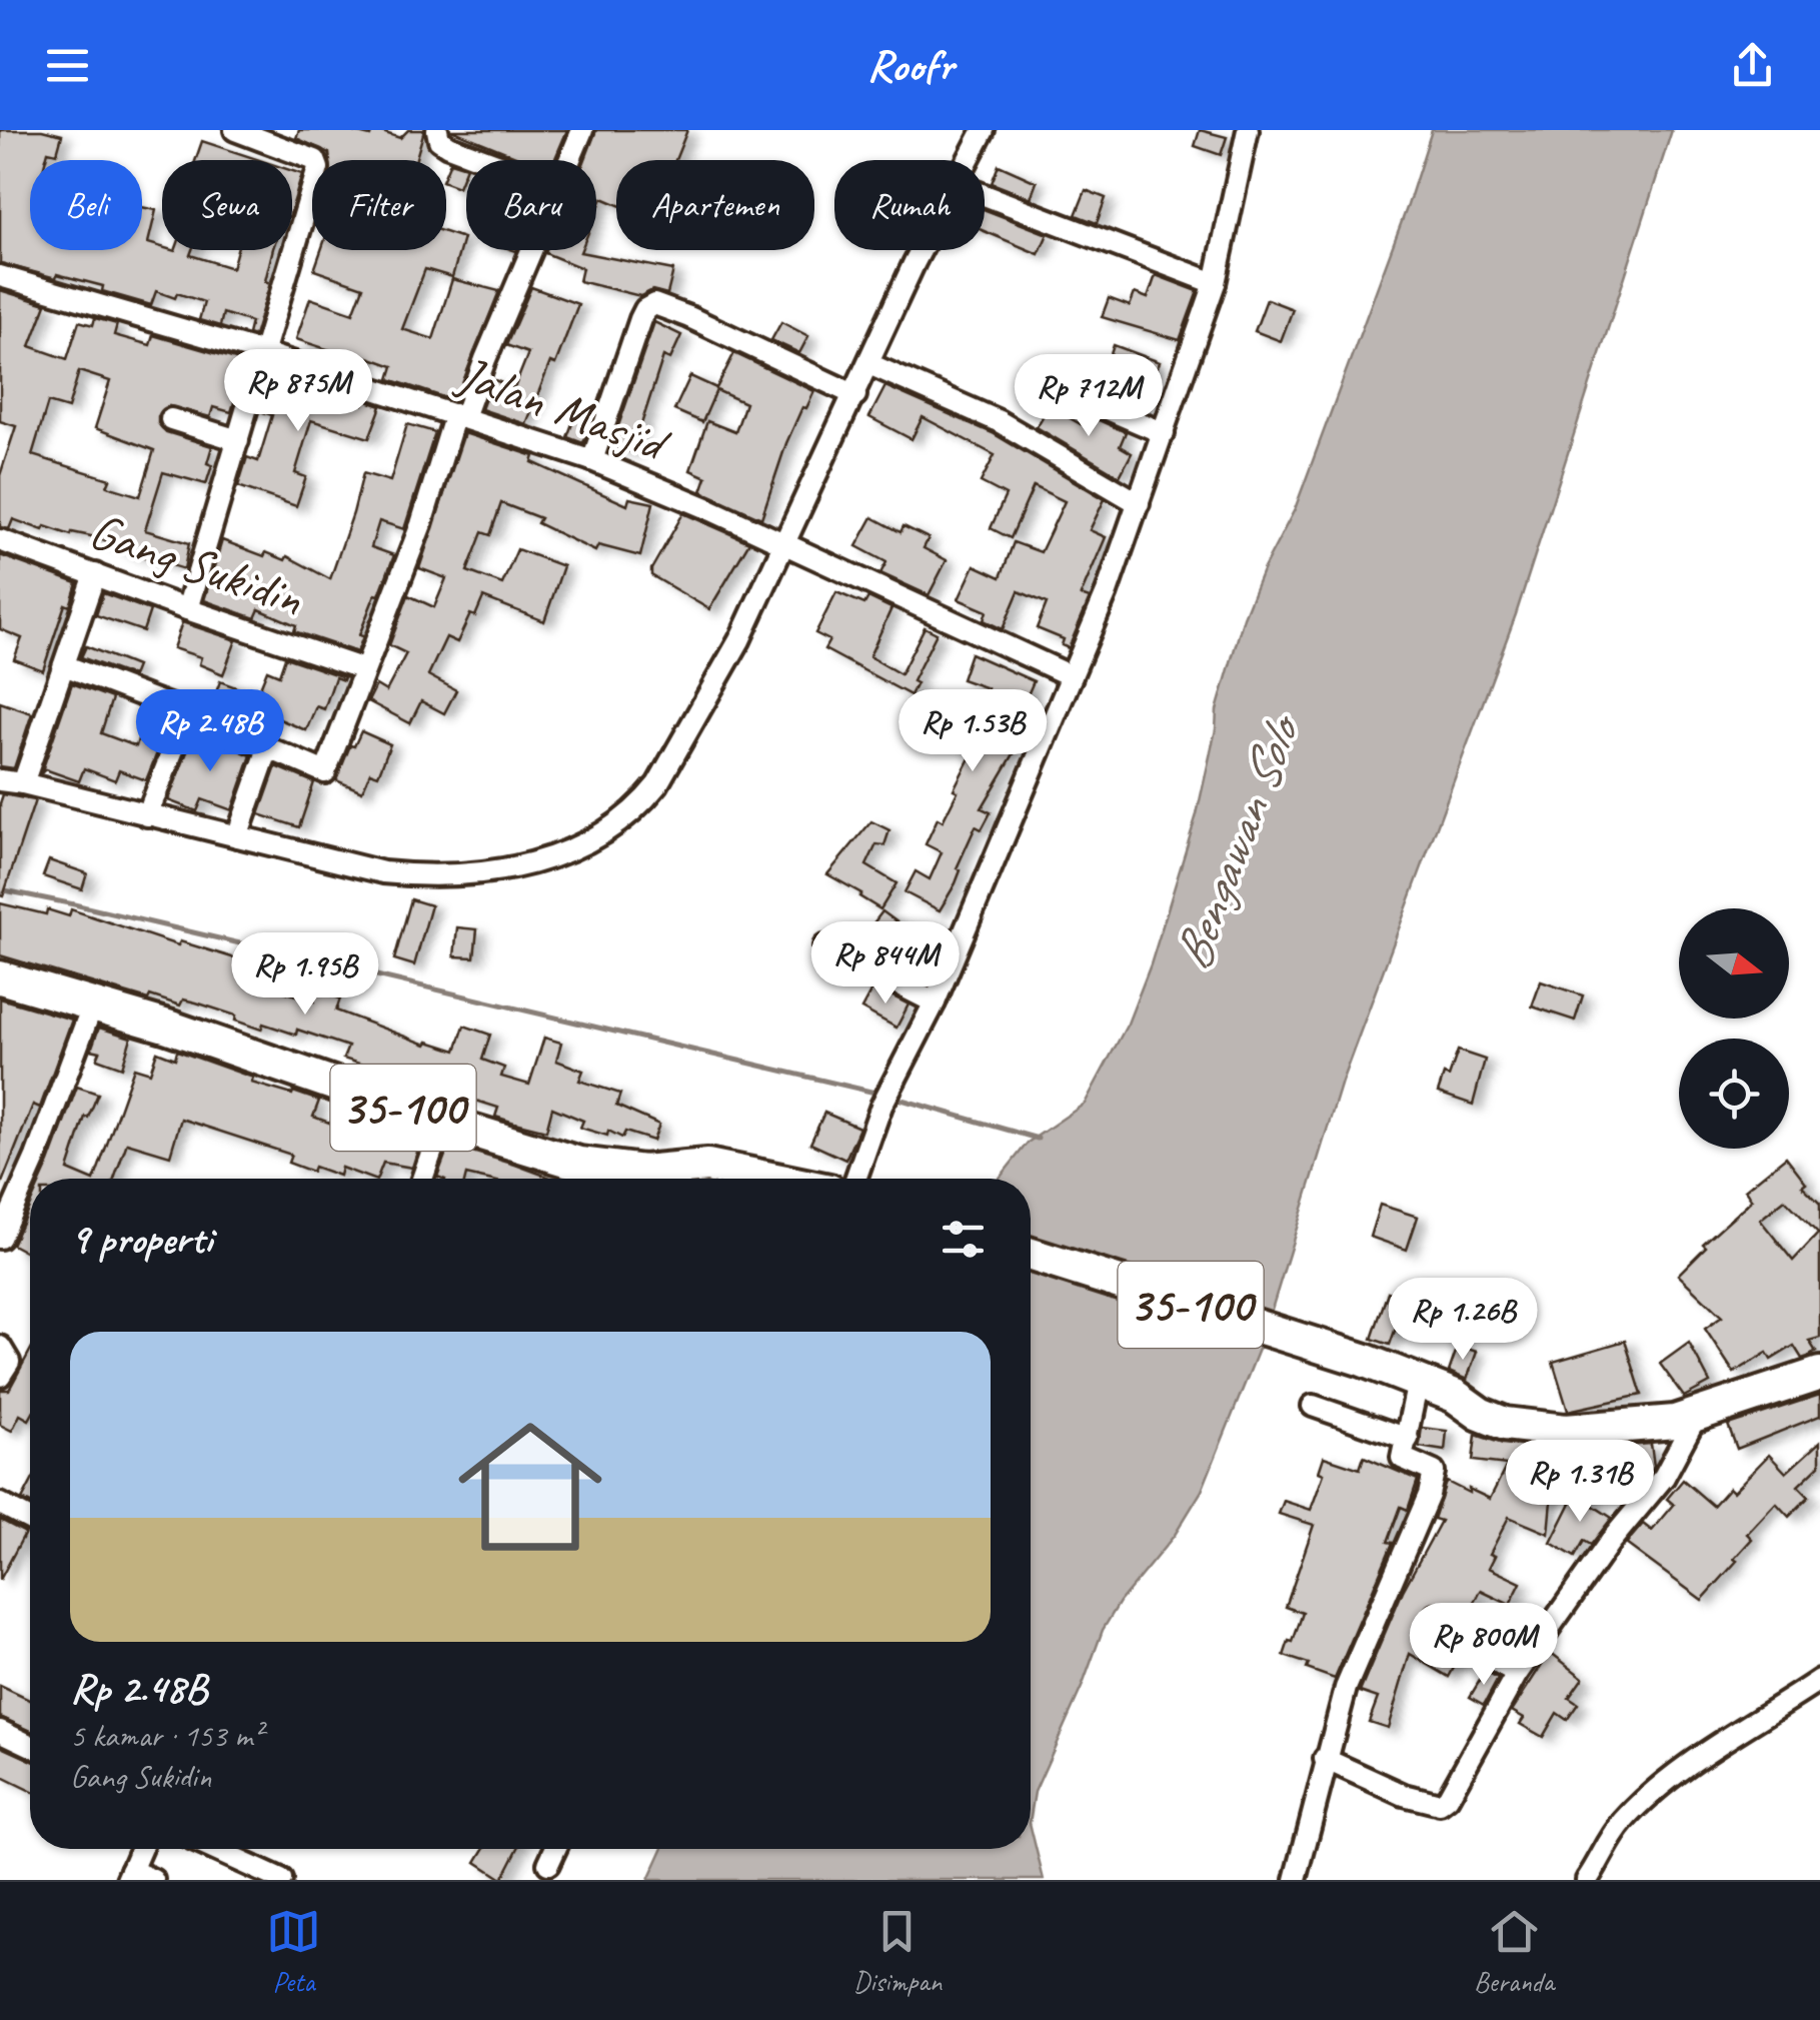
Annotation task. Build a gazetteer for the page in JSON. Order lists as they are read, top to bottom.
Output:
{
  "streets": {
    "main road": ["35-100"],
    "street": ["Jalan Masjid", "Gang Sukidin"]
  },
  "water": ["Bengawan Solo"],
  "north": "right",
  "page": {
    "header": "Roofr",
    "chip": [
      "Beli",
      "Sewa",
      "Filter",
      "Baru",
      "Apartemen",
      "Rumah"
    ],
    "price": [
      "Rp 875M",
      "Rp 712M",
      "Rp 2.48B",
      "Rp 1.53B",
      "Rp 844M",
      "Rp 1.95B",
      "Rp 1.26B",
      "Rp 1.31B",
      "Rp 800M"
    ],
    "heading": "9 properti",
    "list": [
      {
        "name": "Rp 2.48B",
        "note": "5 kamar · 153 m² · Gang Sukidin"
      }
    ],
    "tabs": ["Peta", "Disimpan", "Beranda"]
  }
}
